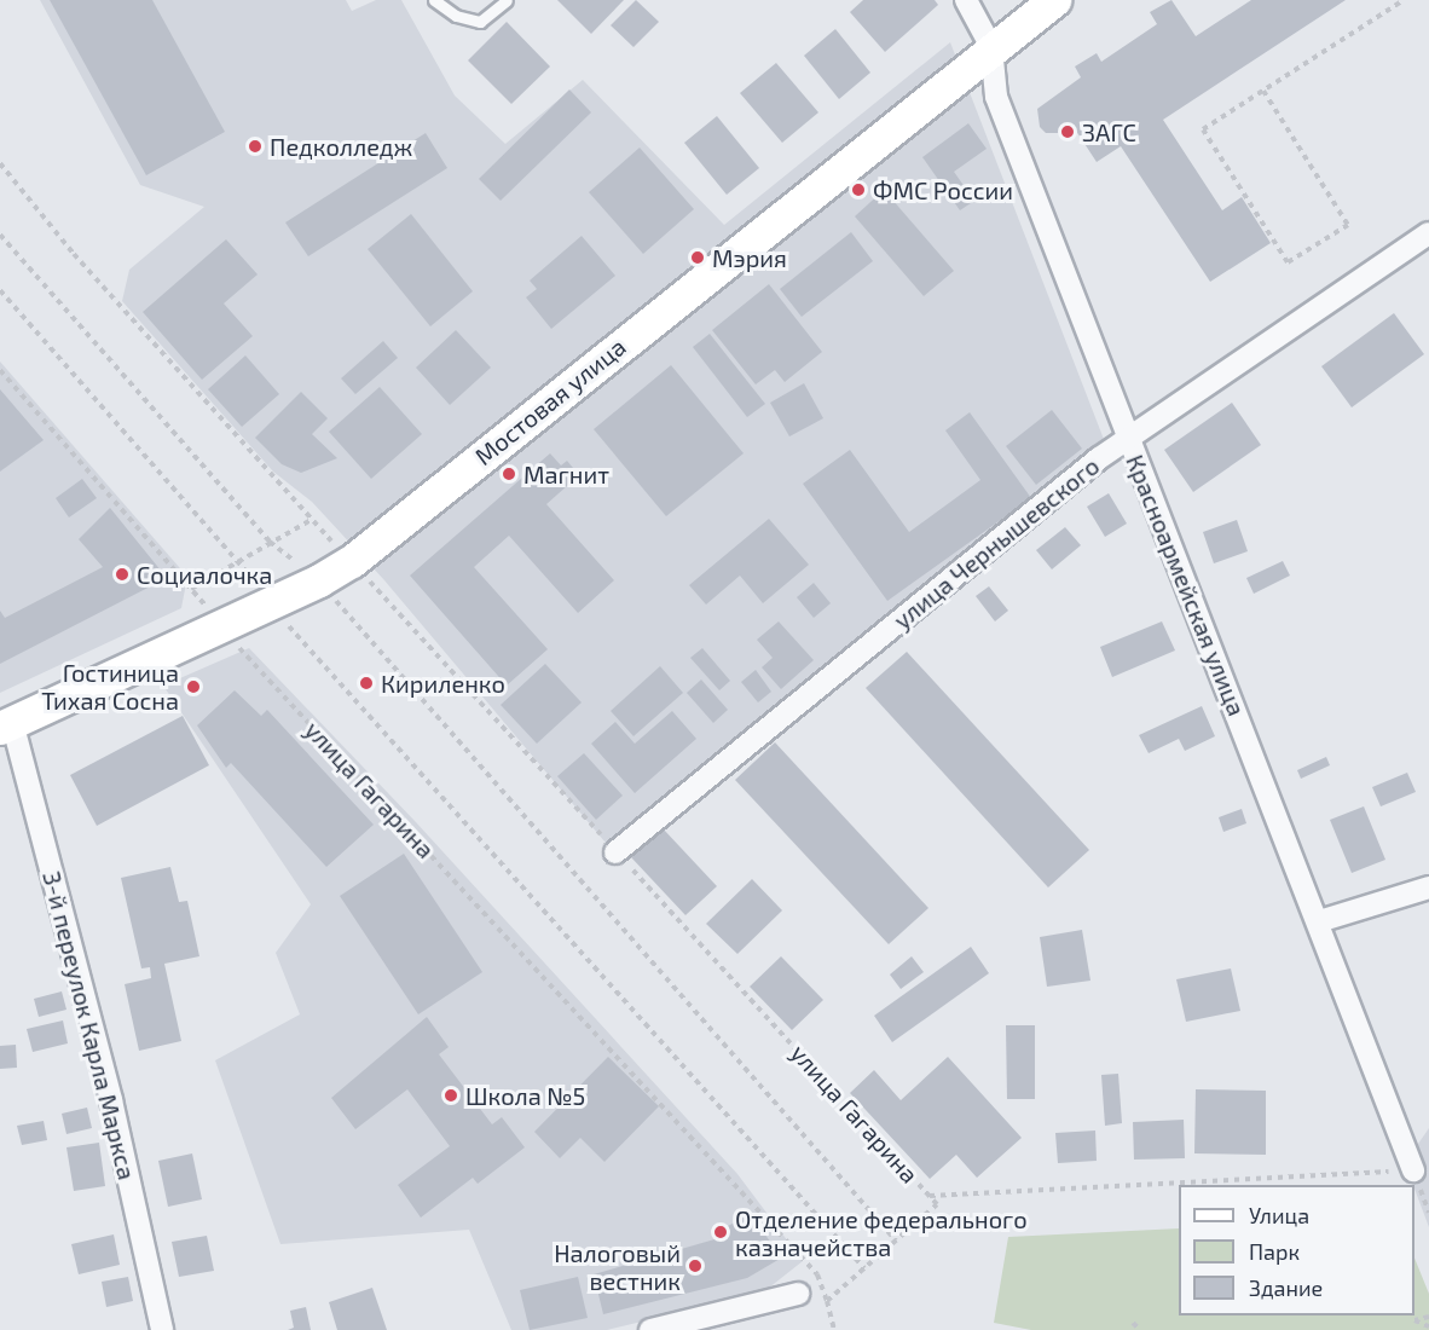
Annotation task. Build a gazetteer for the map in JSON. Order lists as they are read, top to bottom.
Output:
{
  "streets": {
    "main road": ["Мостовая улица"],
    "street": ["улица Чернышевского", "Красноармейская улица", "3-й переулок Карла Маркса"],
    "path": ["улица Гагарина"]
  },
  "crossings": [
    ["Мостовая улица", "Красноармейская улица"],
    ["Мостовая улица", "улица Гагарина"],
    ["Мостовая улица", "3-й переулок Карла Маркса"],
    ["улица Чернышевского", "Красноармейская улица"],
    ["улица Чернышевского", "улица Гагарина"]
  ],
  "places": [
    "ЗАГС",
    "Педколледж",
    "ФМС России",
    "Мэрия",
    "Магнит",
    "Социалочка",
    "Кириленко",
    "Гостиница Тихая Сосна",
    "Школа №5",
    "Отделение федерального казначейства",
    "Налоговый вестник"
  ],
  "legend": ["Улица", "Парк", "Здание"]
}
